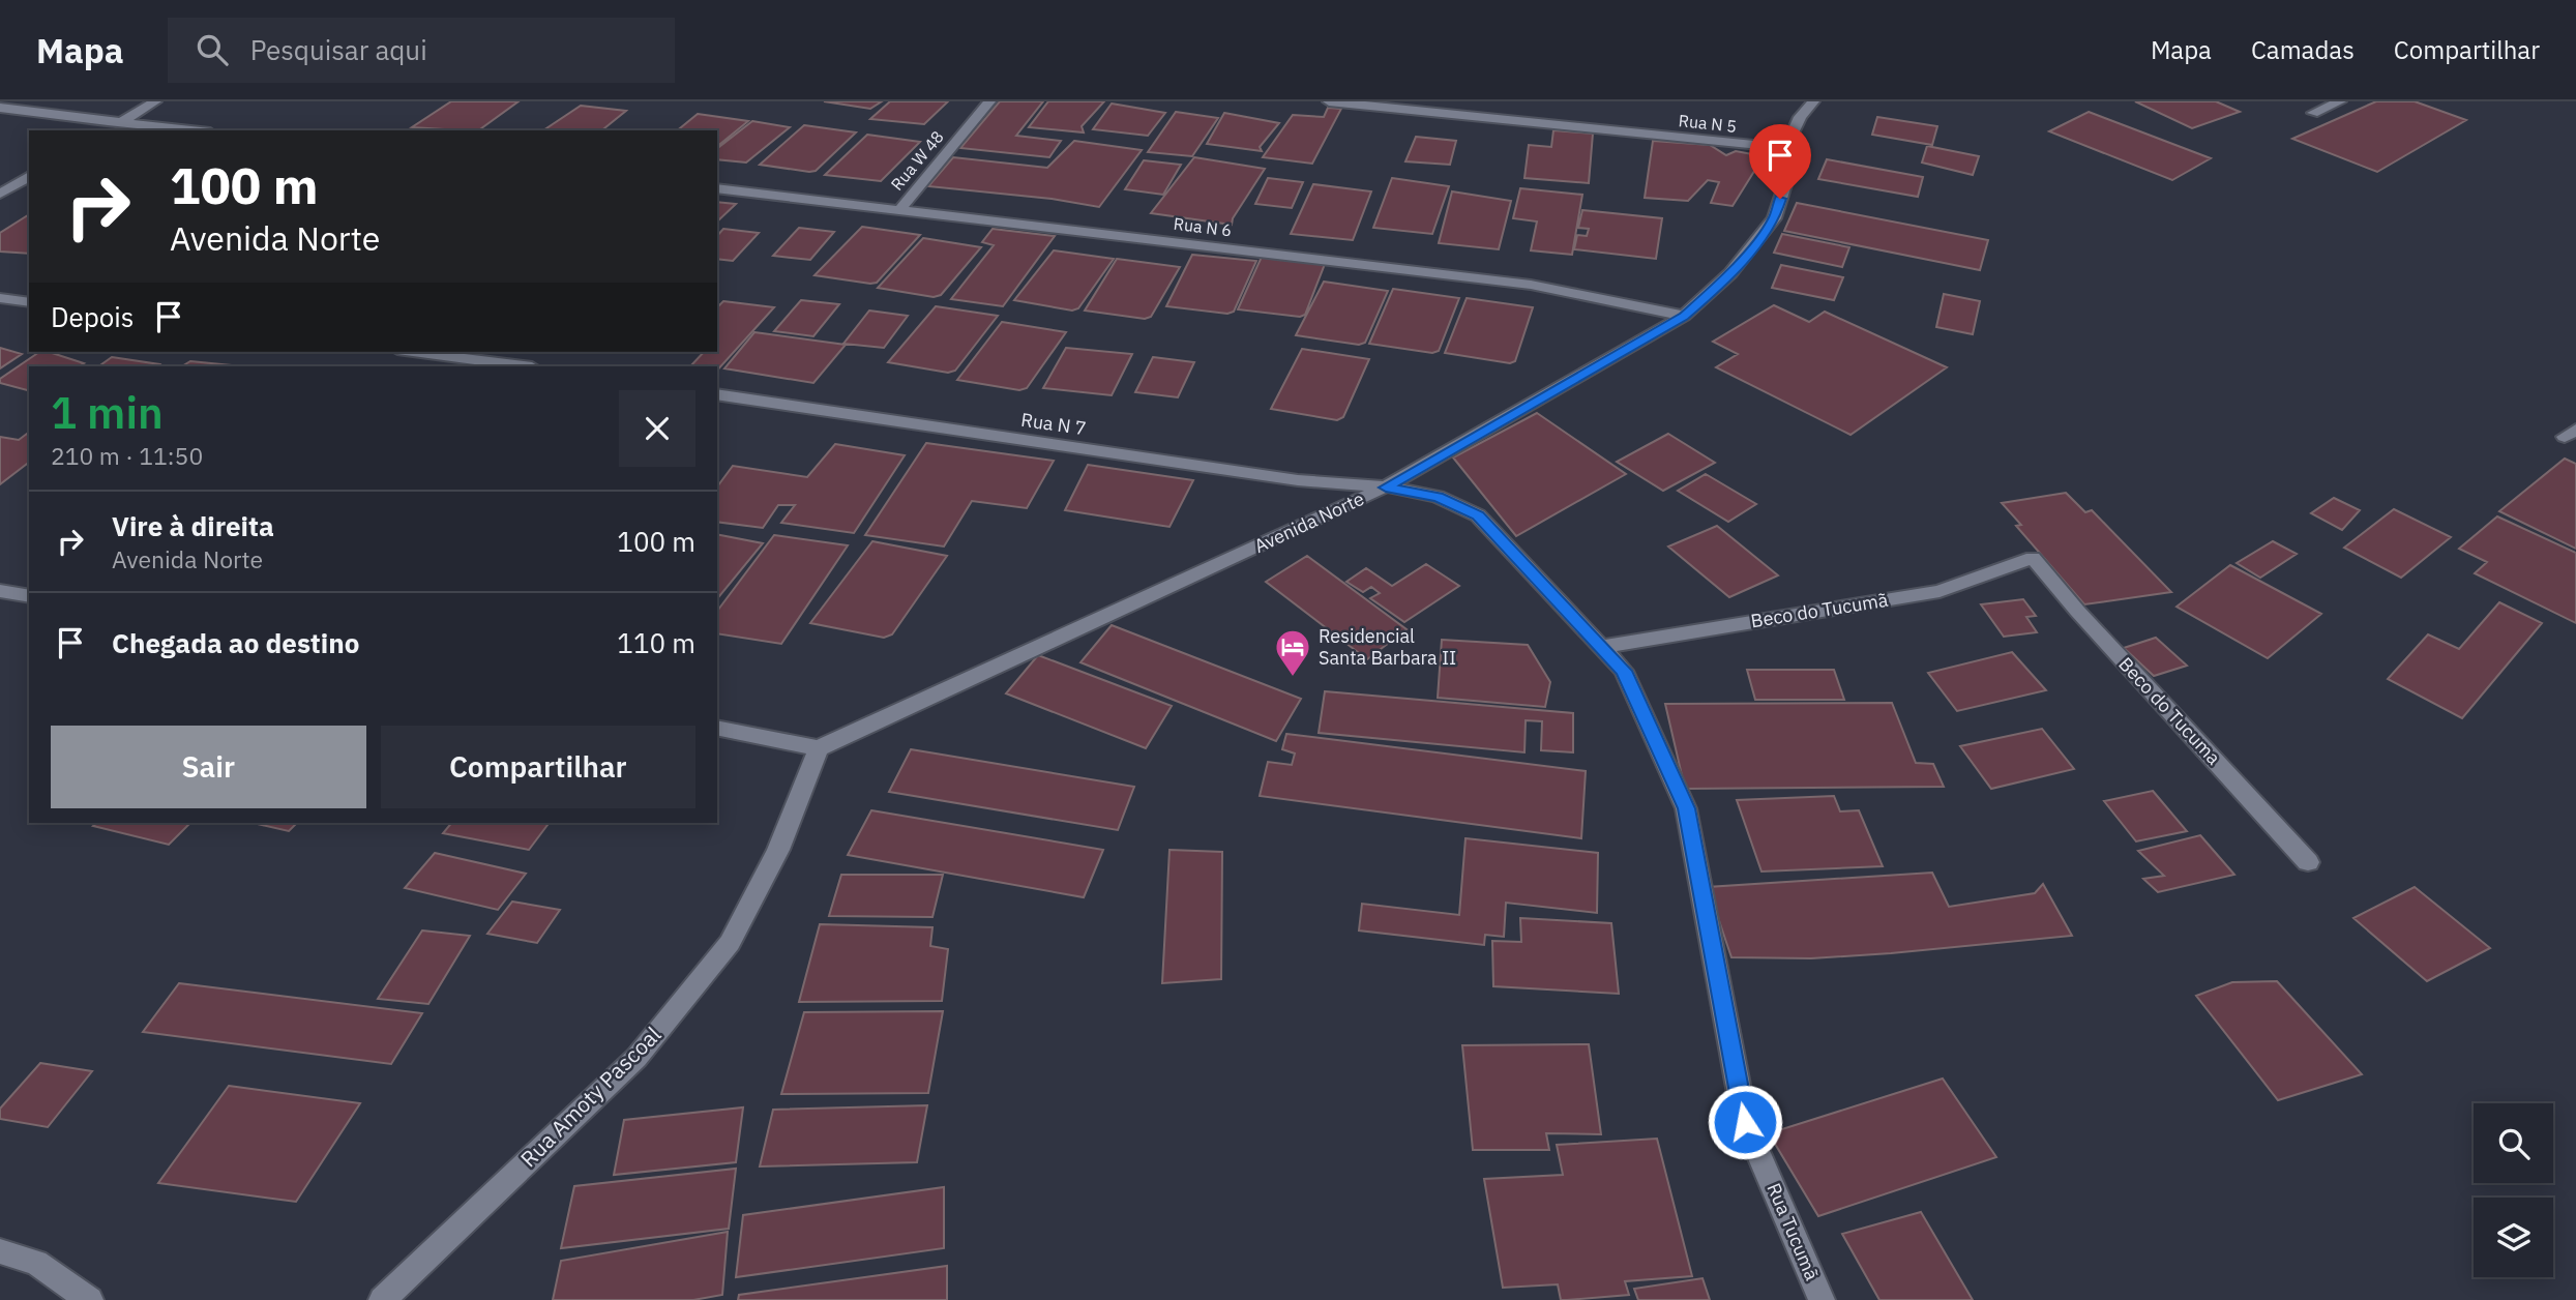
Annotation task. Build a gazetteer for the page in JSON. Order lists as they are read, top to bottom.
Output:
{
  "streets": {
    "street": [
      "Rua N 5",
      "Rua W 48",
      "Rua N 6",
      "Rua N 7",
      "Avenida Norte",
      "Beco do Tucumã",
      "Beco do Tucuma",
      "Rua Amoty Pascoal",
      "Rua Tucumã"
    ]
  },
  "crossings": [
    ["Rua W 48", "Rua N 6"],
    ["Rua N 6", "Avenida Norte"],
    ["Rua N 7", "Avenida Norte"],
    ["Rua N 7", "Rua Tucumã"],
    ["Avenida Norte", "Rua Amoty Pascoal"],
    ["Avenida Norte", "Rua Tucumã"],
    ["Beco do Tucumã", "Beco do Tucuma"],
    ["Beco do Tucumã", "Rua Tucumã"]
  ],
  "places": {
    "hotel": ["Residencial Santa Barbara II"]
  },
  "page": {
    "header": "Mapa",
    "search": "Pesquisar aqui",
    "nav": ["Mapa", "Camadas", "Compartilhar"],
    "turn": ["100 m", "Avenida Norte"],
    "then": "Depois",
    "heading": ["1 min", "210 m · 11:50"],
    "list": [
      {
        "name": "Vire à direita",
        "note": "Avenida Norte",
        "value": "100 m"
      },
      {
        "name": "Chegada ao destino",
        "value": "110 m"
      }
    ],
    "buttons": ["Sair", "Compartilhar"]
  }
}
